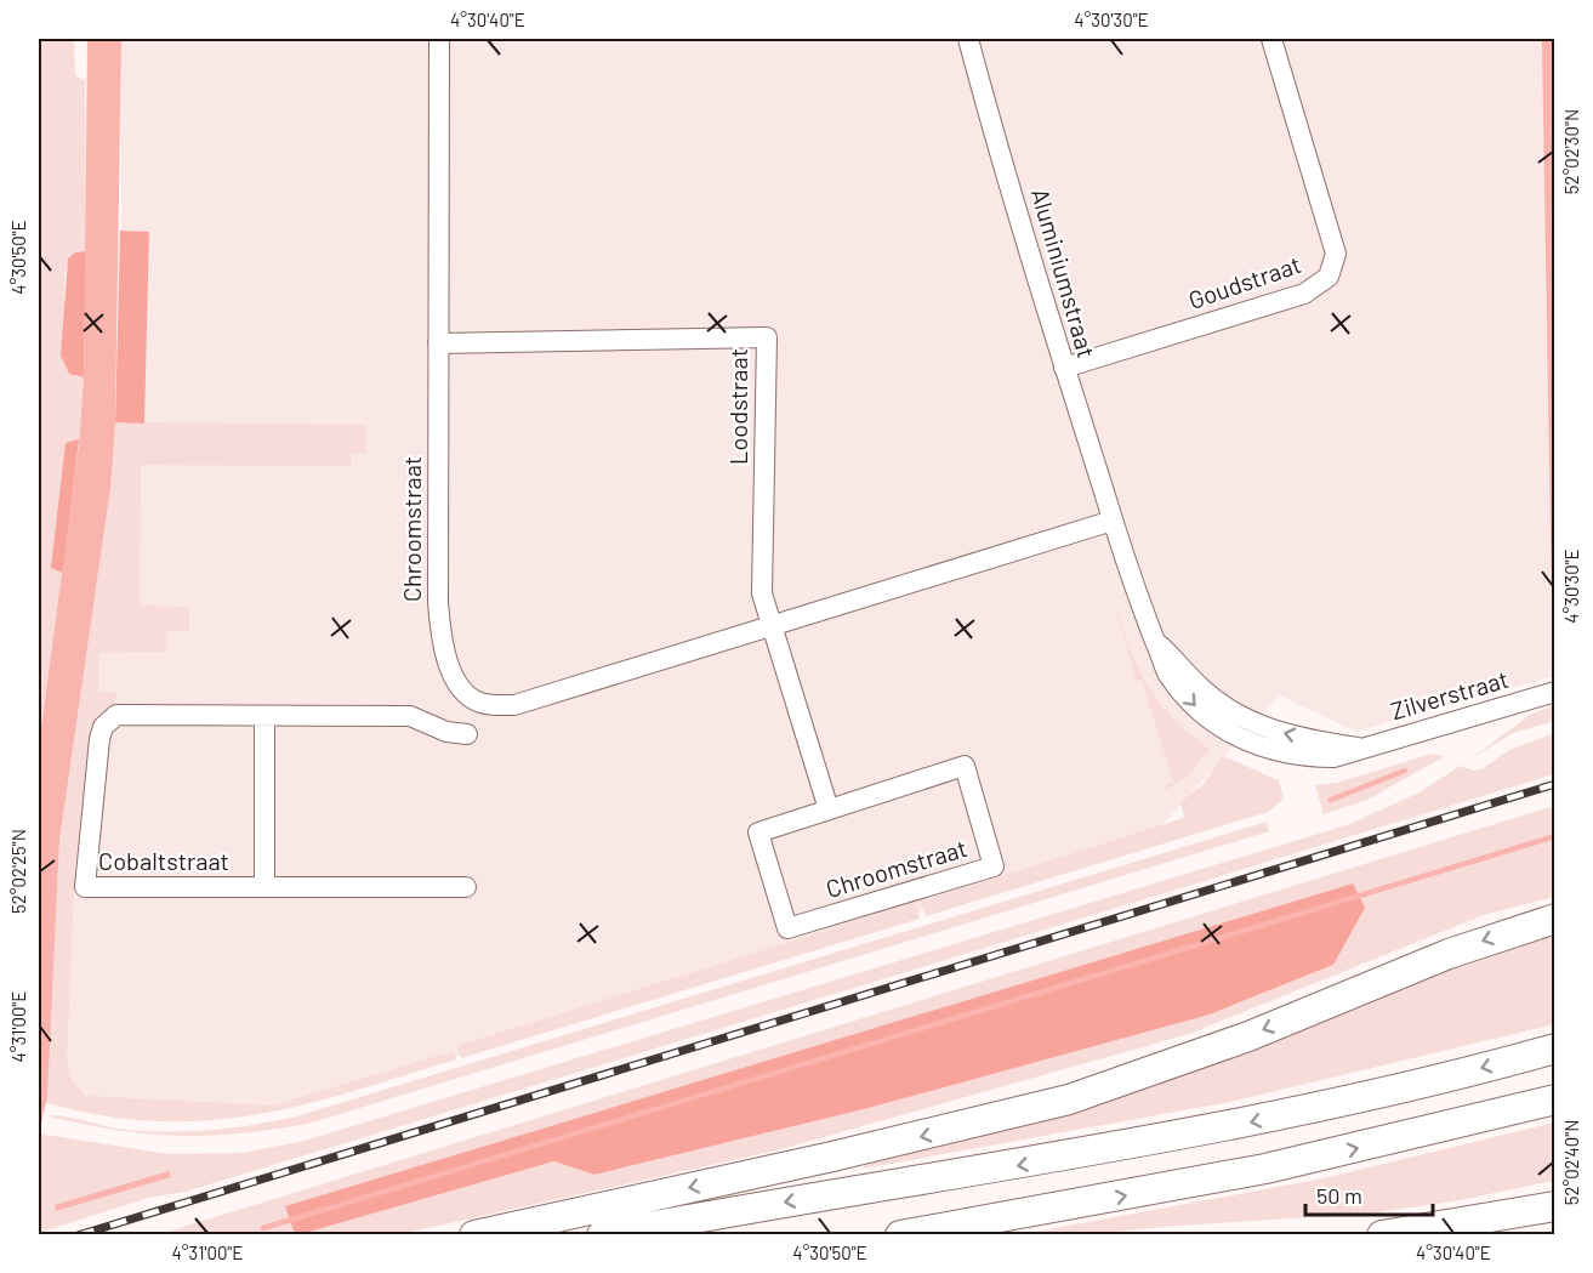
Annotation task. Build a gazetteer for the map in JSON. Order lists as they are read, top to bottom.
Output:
{
  "streets": {
    "street": [
      "Aluminiumstraat",
      "Goudstraat",
      "Loodstraat",
      "Chroomstraat",
      "Zilverstraat",
      "Cobaltstraat"
    ]
  },
  "crossings": [
    ["Aluminiumstraat", "Goudstraat"],
    ["Aluminiumstraat", "Chroomstraat"],
    ["Aluminiumstraat", "Zilverstraat"],
    ["Loodstraat", "Chroomstraat"],
    ["Chroomstraat", "Zilverstraat"]
  ],
  "scale_bar": "50 m",
  "coordinates": [
    "4°30'40\"E",
    "4°30'30\"E",
    "52°02'30\"N",
    "4°30'50\"E",
    "52°02'25\"N",
    "4°31'00\"E",
    "52°02'40\"N"
  ]
}
